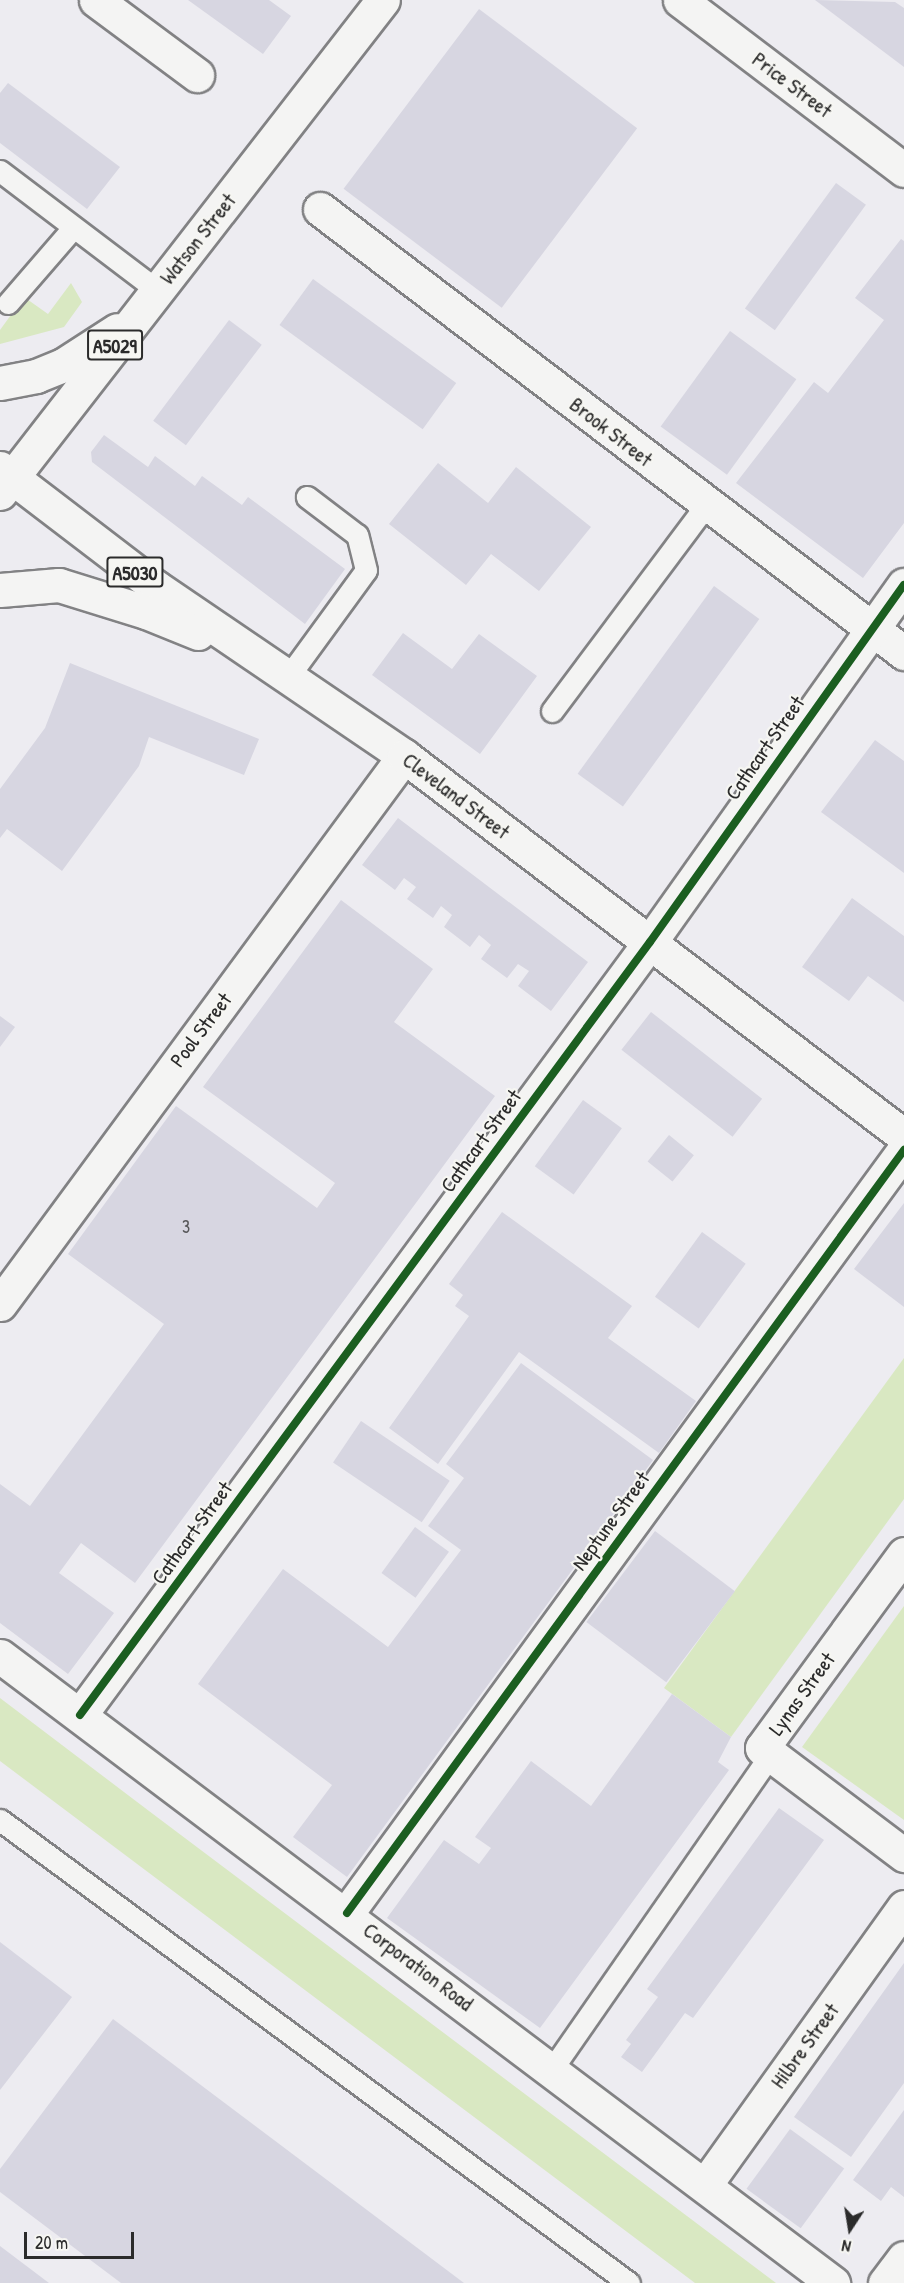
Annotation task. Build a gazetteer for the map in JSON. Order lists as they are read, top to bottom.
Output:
{
  "streets": {
    "street": [
      "Price Street",
      "Watson Street",
      "A5029",
      "Brook Street",
      "A5030",
      "Cathcart Street",
      "Cleveland Street",
      "Pool Street",
      "Neptune Street",
      "Lynas Street",
      "Corporation Road",
      "Hilbre Street"
    ]
  },
  "crossings": [
    ["Watson Street", "Cleveland Street"],
    ["Brook Street", "Cathcart Street"],
    ["Cathcart Street", "Cleveland Street"],
    ["Cathcart Street", "Corporation Road"],
    ["Cleveland Street", "Pool Street"],
    ["Neptune Street", "Corporation Road"],
    ["Corporation Road", "Hilbre Street"]
  ],
  "house_numbers": ["3"],
  "scale_bar": "20 m",
  "north": "bottom"
}
